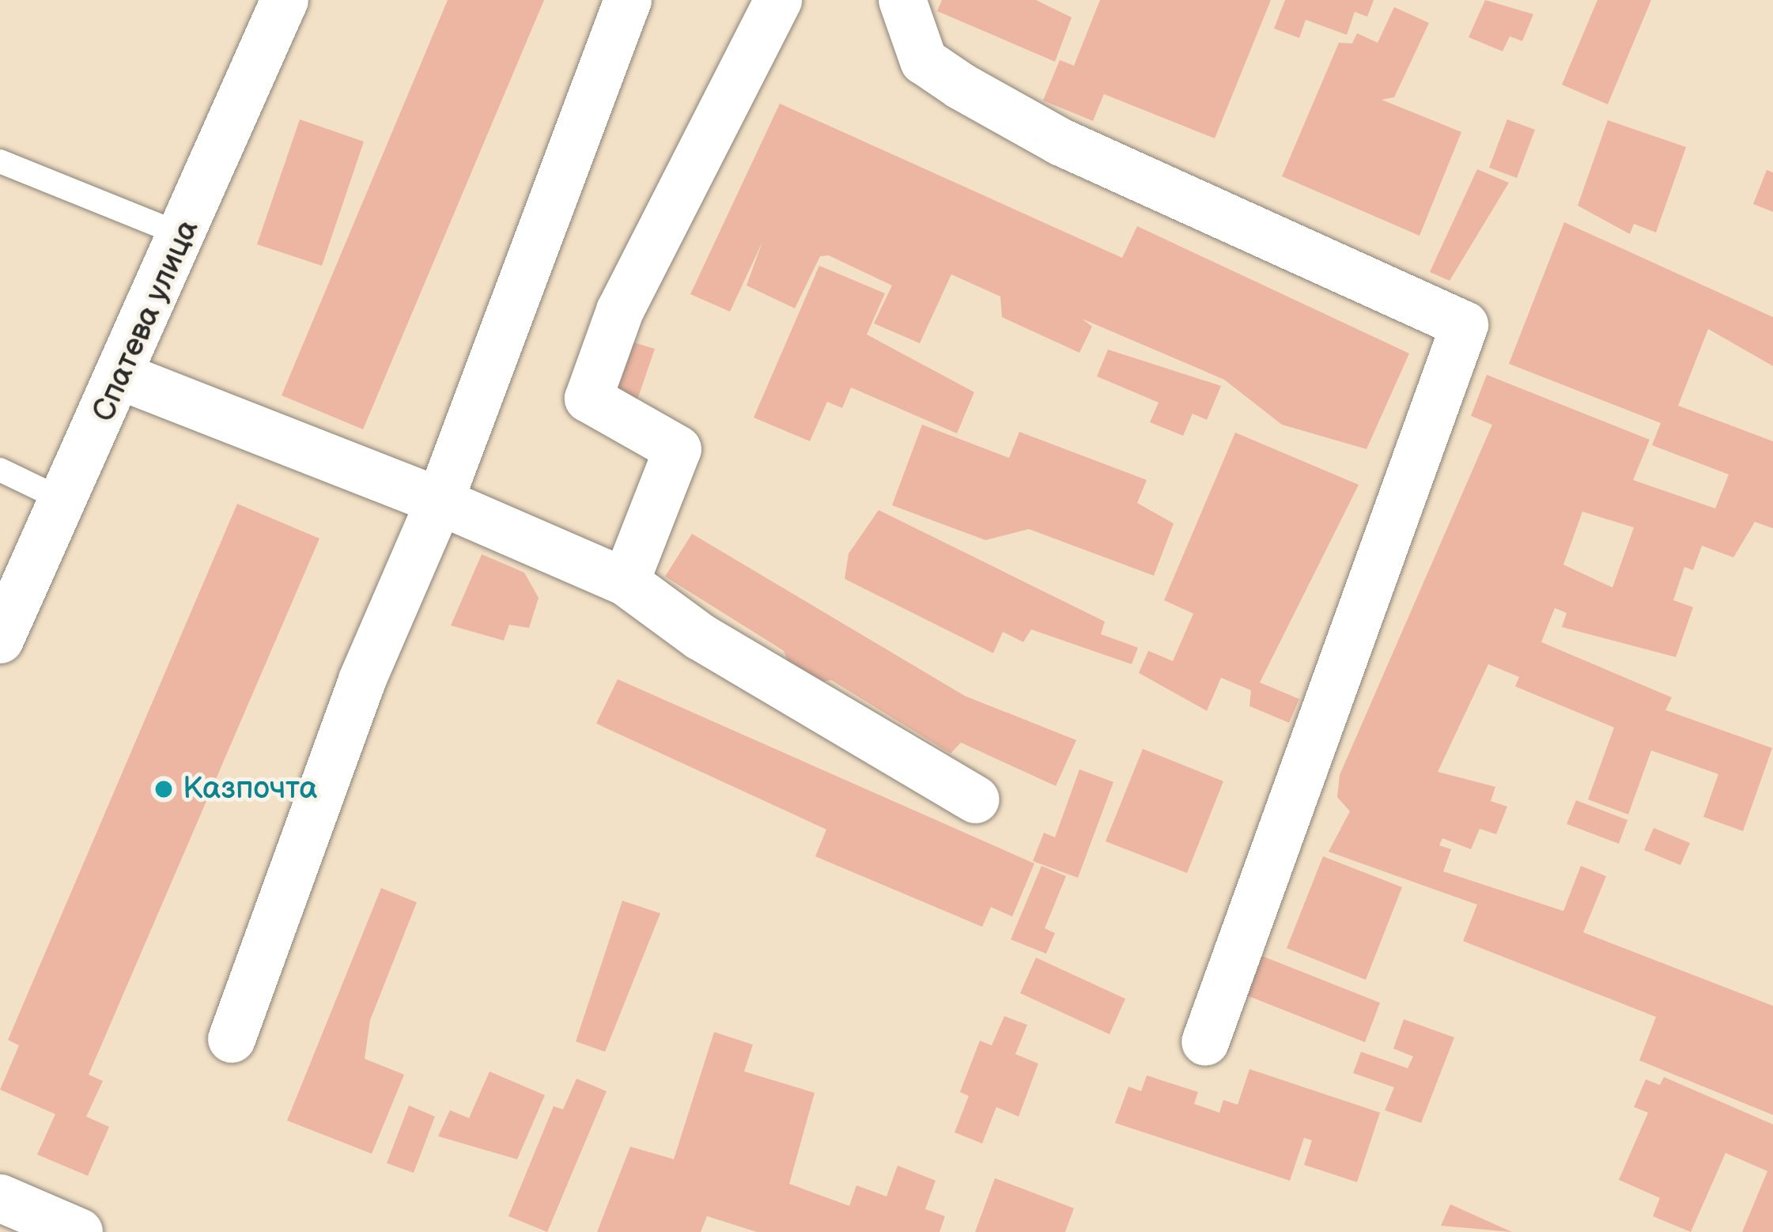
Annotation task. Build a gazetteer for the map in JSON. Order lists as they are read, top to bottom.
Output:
{
  "streets": {
    "street": ["Спатева улица"]
  },
  "places": ["Казпочта"]
}
